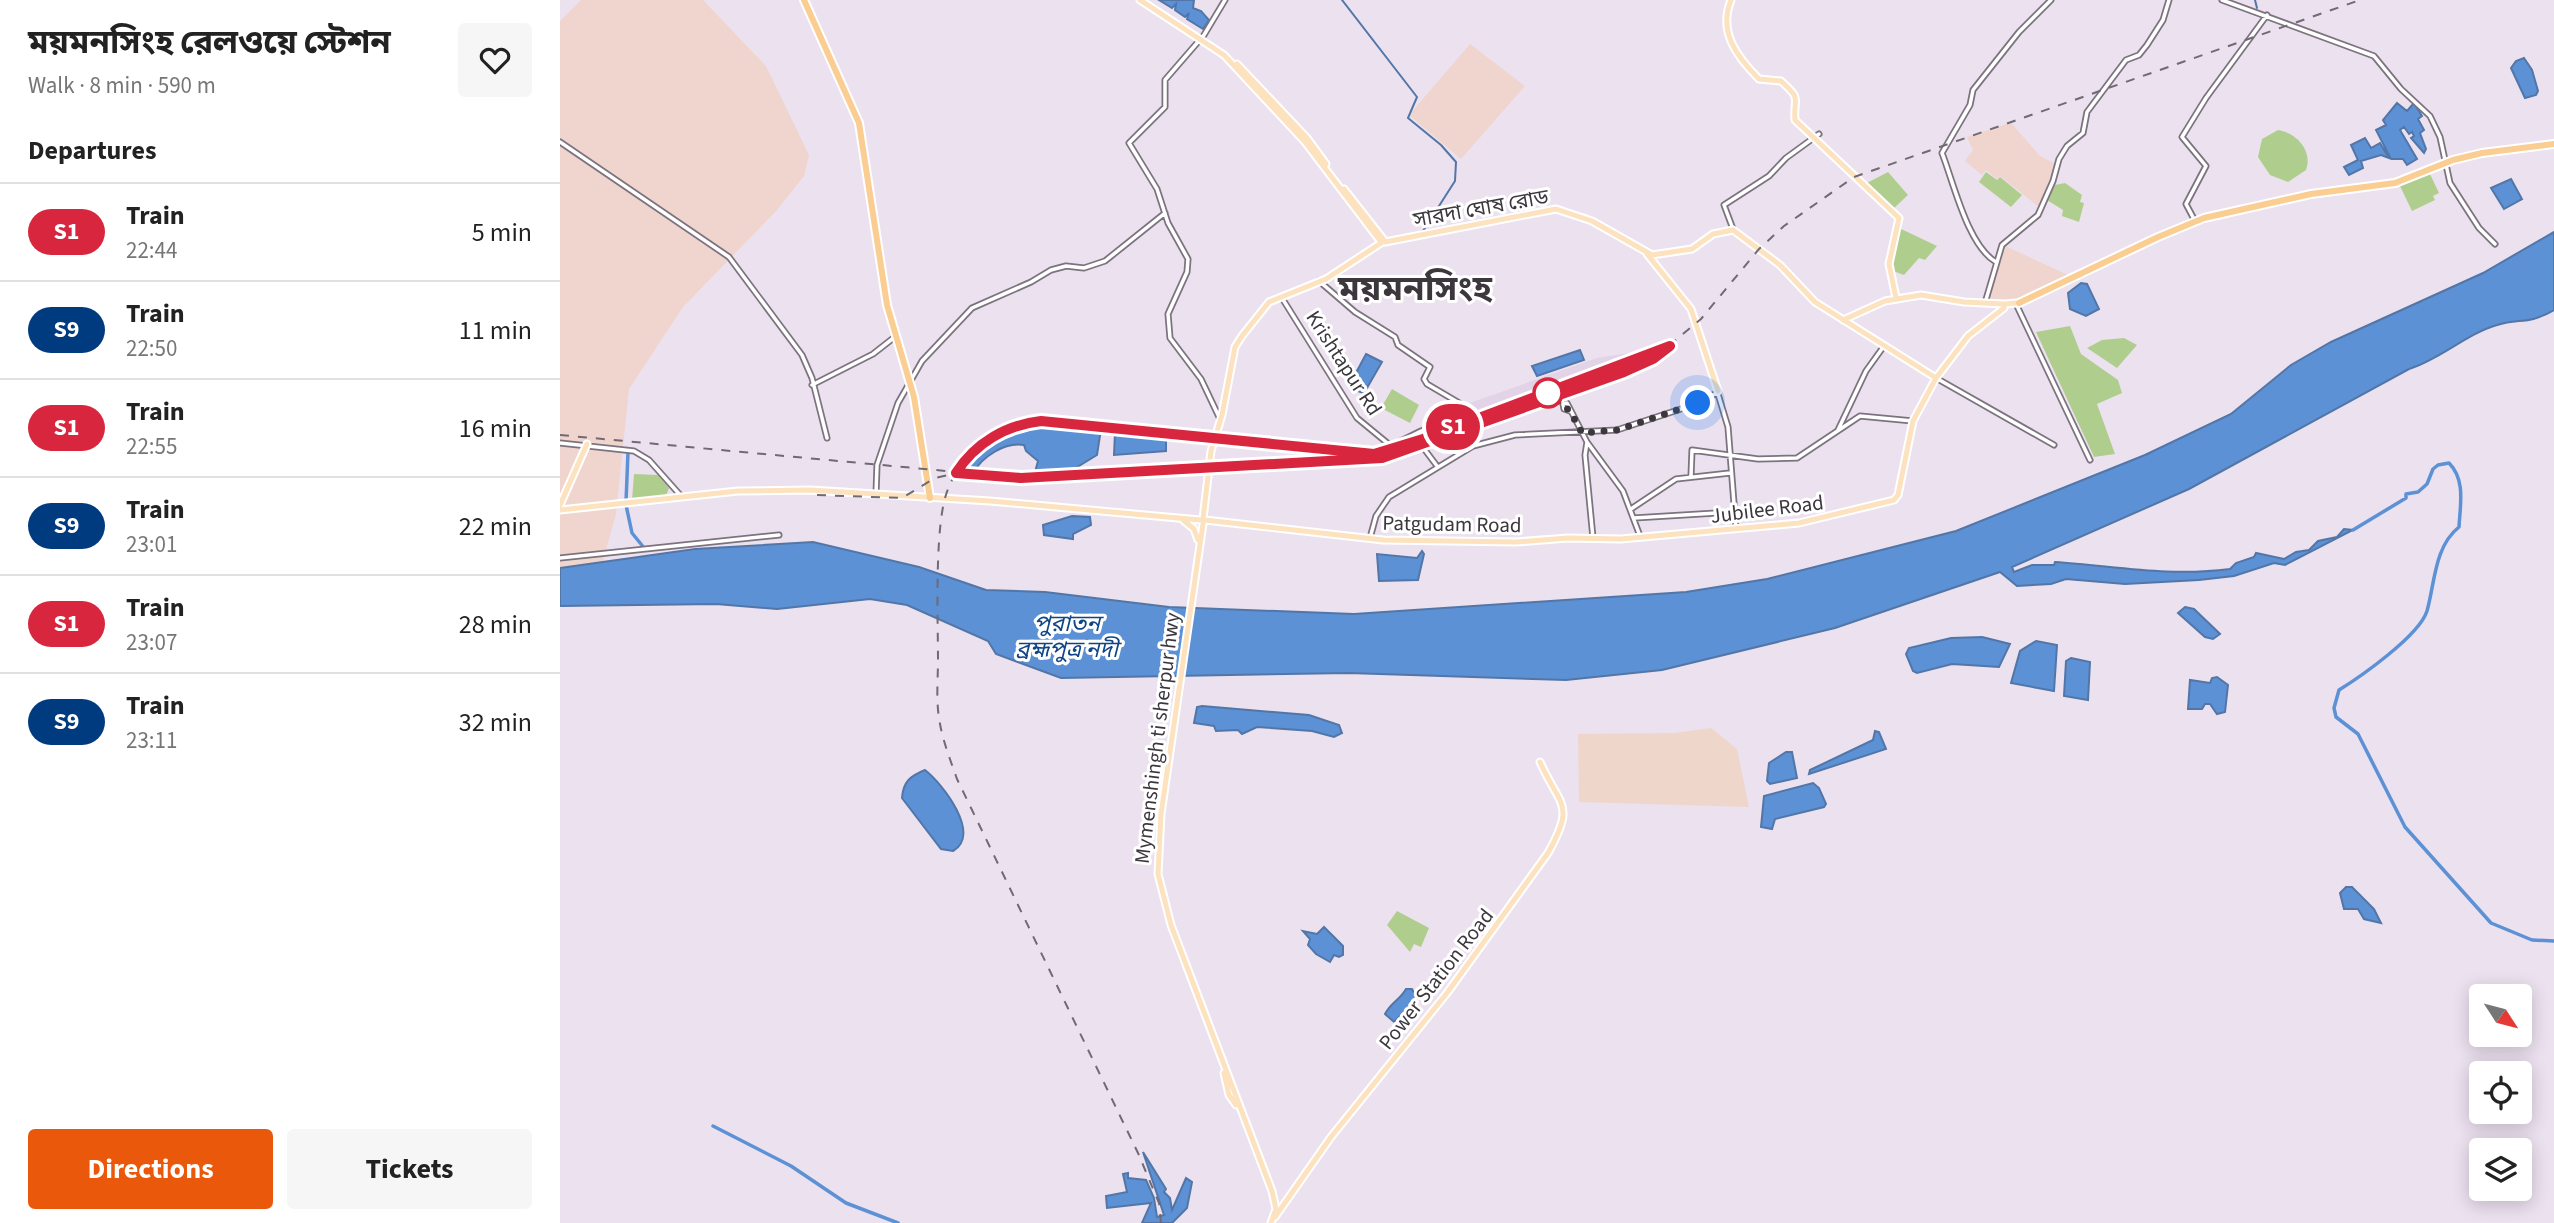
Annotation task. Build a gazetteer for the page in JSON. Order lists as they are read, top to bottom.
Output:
{
  "streets": {
    "main road": [
      "সারদা ঘোষ রোড",
      "Jubilee Road",
      "Patgudam Road",
      "Mymenshingh ti sherpur hwy",
      "Power Station Road"
    ],
    "street": ["Krishtapur Rd"]
  },
  "crossings": [
    ["সারদা ঘোষ রোড", "Krishtapur Rd"],
    ["Jubilee Road", "Patgudam Road"]
  ],
  "districts": ["ময়মনসিংহ"],
  "water": ["পুরাতন ব্রহ্মপুত্র নদী"],
  "north": "bottom right",
  "page": {
    "heading": [
      ["ময়মনসিংহ রেলওয়ে স্টেশন", "Walk · 8 min · 590 m"],
      "Departures"
    ],
    "on_map": "S1",
    "list": [
      {
        "mark": "S1",
        "name": "Train",
        "note": "22:44",
        "value": "5 min"
      },
      {
        "mark": "S9",
        "name": "Train",
        "note": "22:50",
        "value": "11 min"
      },
      {
        "mark": "S1",
        "name": "Train",
        "note": "22:55",
        "value": "16 min"
      },
      {
        "mark": "S9",
        "name": "Train",
        "note": "23:01",
        "value": "22 min"
      },
      {
        "mark": "S1",
        "name": "Train",
        "note": "23:07",
        "value": "28 min"
      },
      {
        "mark": "S9",
        "name": "Train",
        "note": "23:11",
        "value": "32 min"
      }
    ],
    "buttons": ["Directions", "Tickets"]
  }
}
